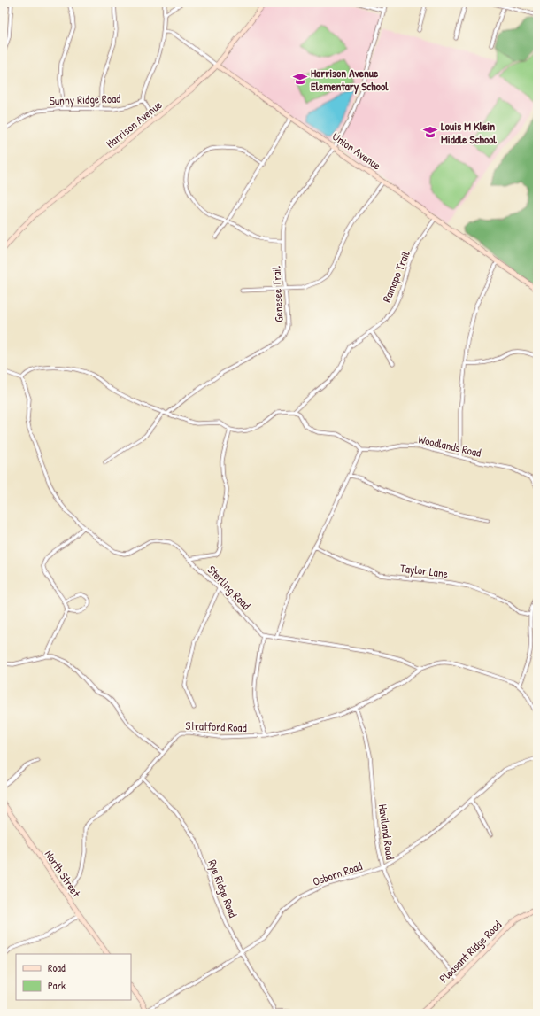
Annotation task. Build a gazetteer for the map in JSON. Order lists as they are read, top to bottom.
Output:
{
  "streets": {
    "main road": [
      "Harrison Avenue",
      "Union Avenue",
      "North Street",
      "Pleasant Ridge Road"
    ],
    "street": [
      "Sunny Ridge Road",
      "Ramapo Trail",
      "Genesee Trail",
      "Woodlands Road",
      "Taylor Lane",
      "Sterling Road",
      "Stratford Road",
      "Haviland Road",
      "Osborn Road",
      "Rye Ridge Road"
    ]
  },
  "crossings": [
    ["Harrison Avenue", "Union Avenue"],
    ["Union Avenue", "Ramapo Trail"],
    ["Union Avenue", "Genesee Trail"],
    ["Stratford Road", "Haviland Road"],
    ["Stratford Road", "North Street"],
    ["Stratford Road", "Rye Ridge Road"],
    ["Haviland Road", "Osborn Road"],
    ["Haviland Road", "Pleasant Ridge Road"],
    ["Osborn Road", "Rye Ridge Road"]
  ],
  "places": {
    "school or university": ["Harrison Avenue Elementary School", "Louis M Klein Middle School"]
  },
  "legend": ["Road", "Park"]
}
